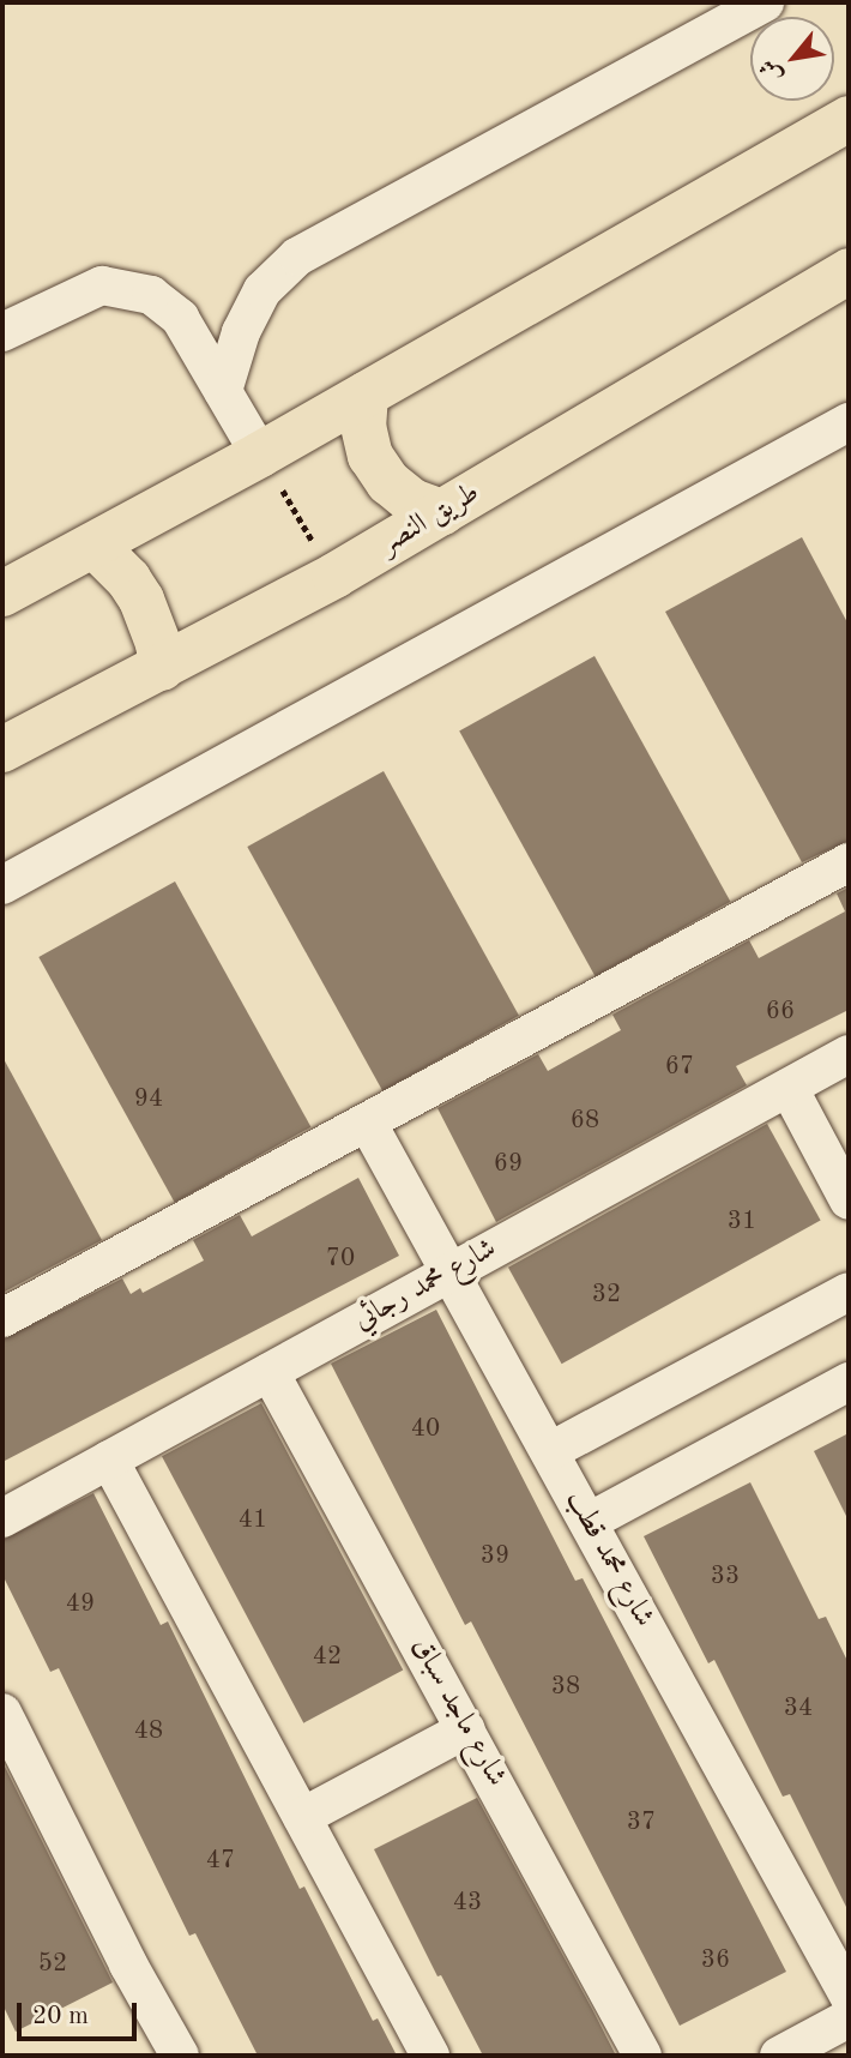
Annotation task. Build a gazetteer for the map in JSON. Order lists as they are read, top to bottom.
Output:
{
  "streets": {
    "highway": ["طريق النصر"],
    "street": ["شارع محمد رجائي", "شارع محمد قطب", "شارع ماجد سباق"]
  },
  "crossings": [
    ["شارع محمد رجائي", "شارع محمد قطب"],
    ["شارع محمد رجائي", "شارع ماجد سباق"]
  ],
  "house_numbers": [
    "66",
    "67",
    "94",
    "68",
    "69",
    "31",
    "70",
    "32",
    "40",
    "41",
    "39",
    "33",
    "49",
    "42",
    "38",
    "34",
    "48",
    "37",
    "47",
    "43",
    "36",
    "52"
  ],
  "scale_bar": "20 m",
  "north": "bottom left"
}
